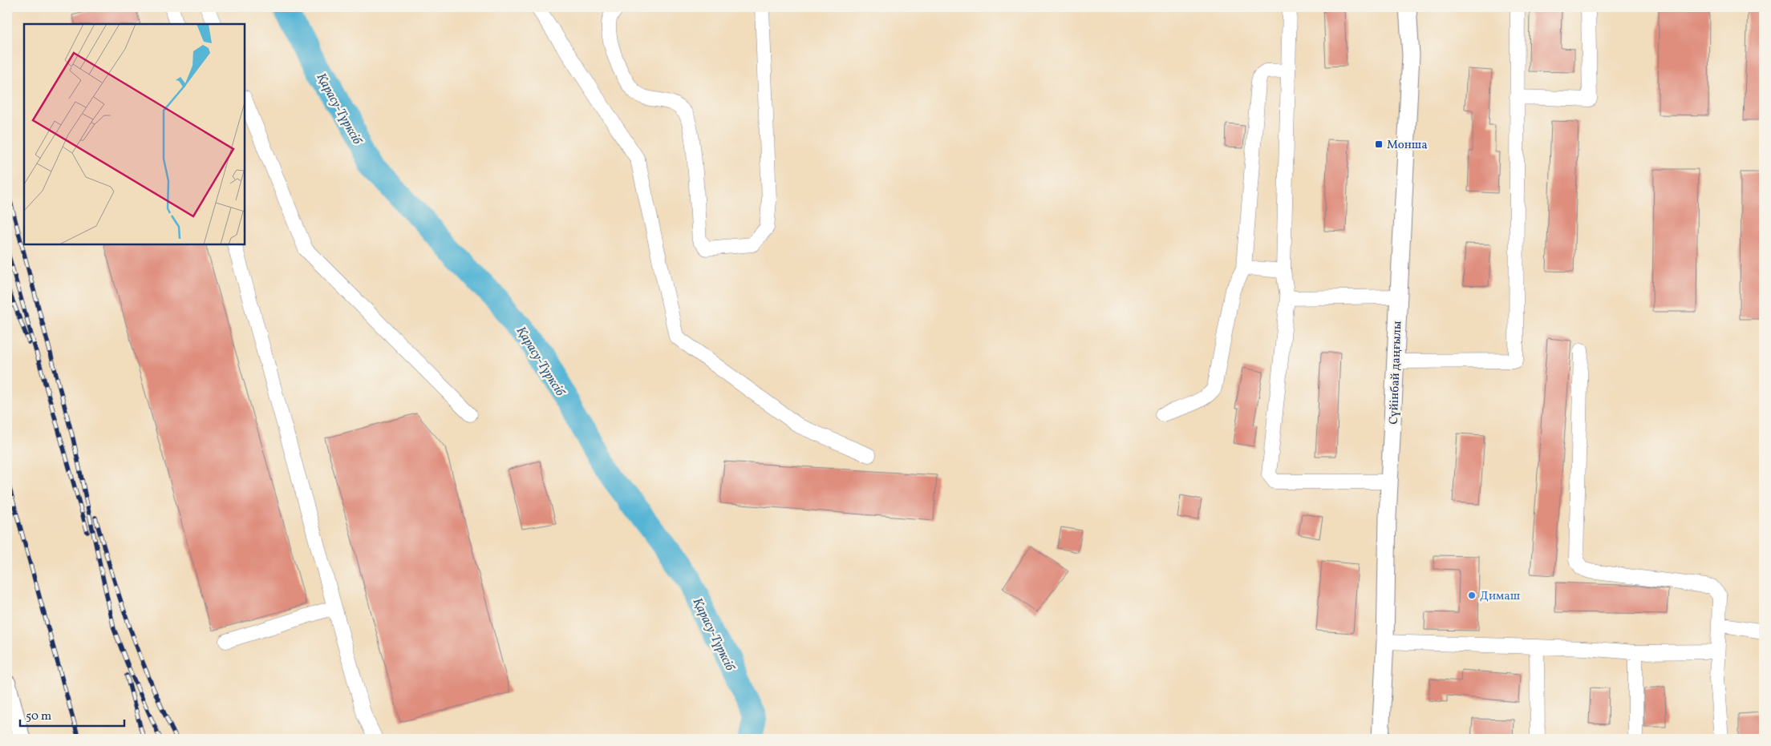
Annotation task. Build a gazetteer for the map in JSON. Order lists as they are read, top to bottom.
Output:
{
  "streets": {
    "main road": ["Сүйінбай даңғылы"]
  },
  "water": ["Қарасу-Түрксіб"],
  "places": {
    "transit": ["Монша"],
    "other": ["Димаш"]
  },
  "scale_bar": "50 m"
}
